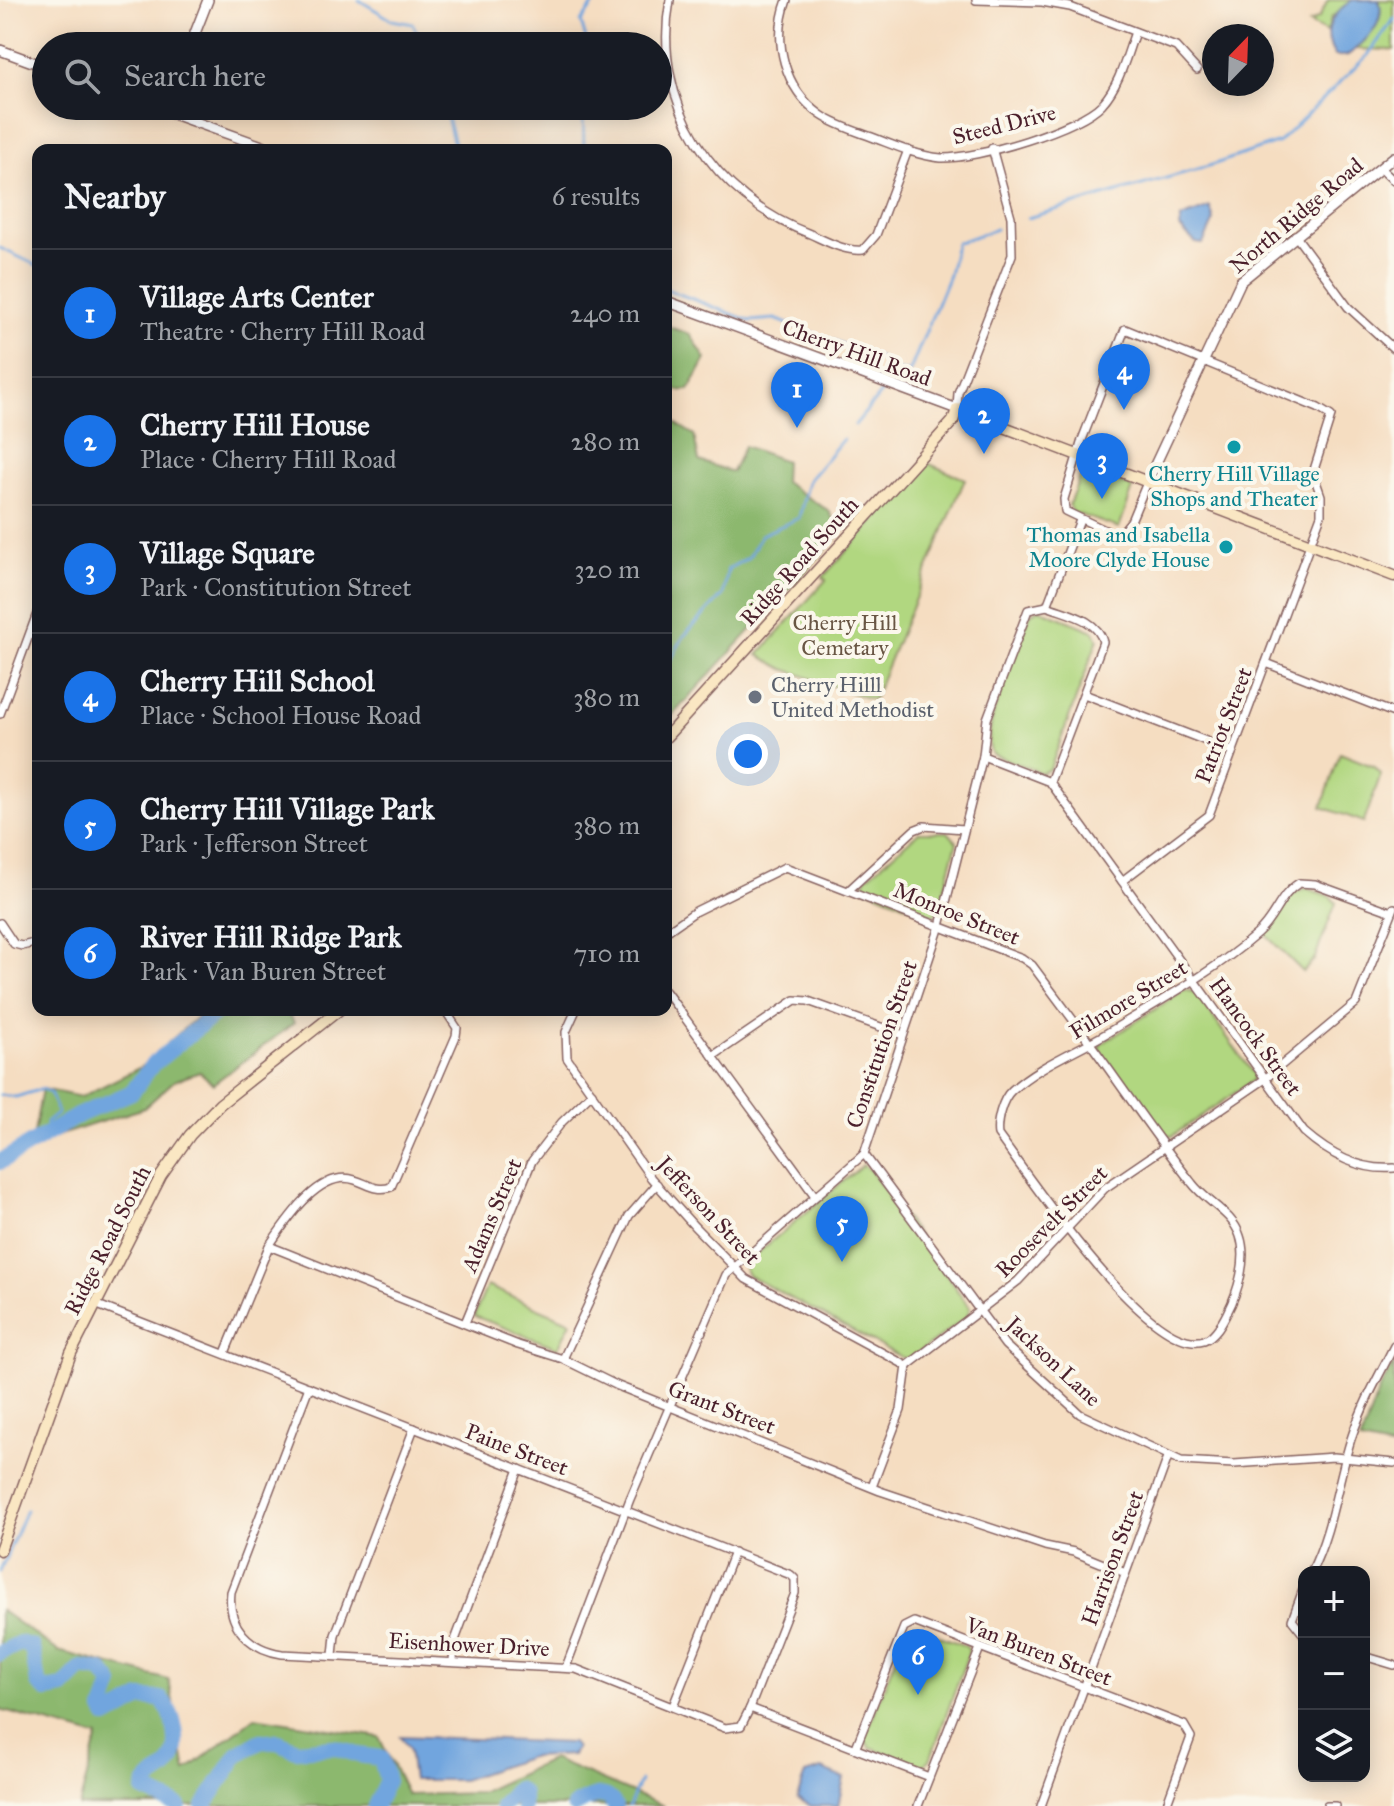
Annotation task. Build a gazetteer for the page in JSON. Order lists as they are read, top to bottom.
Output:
{
  "streets": {
    "main road": ["Cherry Hill Road", "Ridge Road South"],
    "street": [
      "Steed Drive",
      "North Ridge Road",
      "Patriot Street",
      "Monroe Street",
      "Filmore Street",
      "Hancock Street",
      "Constitution Street",
      "Jefferson Street",
      "Adams Street",
      "Roosevelt Street",
      "Jackson Lane",
      "Grant Street",
      "Paine Street",
      "Harrison Street",
      "Eisenhower Drive",
      "Van Buren Street"
    ]
  },
  "crossings": [
    ["North Ridge Road", "Cherry Hill Road"],
    ["North Ridge Road", "Patriot Street"],
    ["Cherry Hill Road", "Ridge Road South"],
    ["Cherry Hill Road", "Patriot Street"],
    ["Ridge Road South", "Paine Street"],
    ["Patriot Street", "Hancock Street"],
    ["Monroe Street", "Filmore Street"],
    ["Monroe Street", "Constitution Street"],
    ["Monroe Street", "Roosevelt Street"],
    ["Filmore Street", "Hancock Street"],
    ["Filmore Street", "Roosevelt Street"],
    ["Hancock Street", "Roosevelt Street"],
    ["Constitution Street", "Jefferson Street"],
    ["Constitution Street", "Jackson Lane"],
    ["Constitution Street", "Grant Street"],
    ["Constitution Street", "Paine Street"],
    ["Constitution Street", "Eisenhower Drive"],
    ["Jefferson Street", "Adams Street"],
    ["Jefferson Street", "Roosevelt Street"],
    ["Adams Street", "Grant Street"],
    ["Roosevelt Street", "Jackson Lane"],
    ["Jackson Lane", "Harrison Street"],
    ["Grant Street", "Harrison Street"],
    ["Paine Street", "Eisenhower Drive"],
    ["Harrison Street", "Van Buren Street"]
  ],
  "parks": ["Cherry Hill Cemetary"],
  "places": ["Cherry Hill Village Shops and Theater", "Thomas and Isabella Moore Clyde House", "Cherry Hilll United Methodist"],
  "north": "top right",
  "page": {
    "search": "Search here",
    "heading": ["Nearby", "6 results"],
    "list": [
      {
        "mark": "1",
        "name": "Village Arts Center",
        "note": "Theatre · Cherry Hill Road",
        "value": "240 m"
      },
      {
        "mark": "2",
        "name": "Cherry Hill House",
        "note": "Place · Cherry Hill Road",
        "value": "280 m"
      },
      {
        "mark": "3",
        "name": "Village Square",
        "note": "Park · Constitution Street",
        "value": "320 m"
      },
      {
        "mark": "4",
        "name": "Cherry Hill School",
        "note": "Place · School House Road",
        "value": "380 m"
      },
      {
        "mark": "5",
        "name": "Cherry Hill Village Park",
        "note": "Park · Jefferson Street",
        "value": "380 m"
      },
      {
        "mark": "6",
        "name": "River Hill Ridge Park",
        "note": "Park · Van Buren Street",
        "value": "710 m"
      }
    ],
    "pins": [
      "4",
      "1",
      "2",
      "3",
      "5",
      "6"
    ],
    "map_buttons": ["+", "−"]
  }
}
